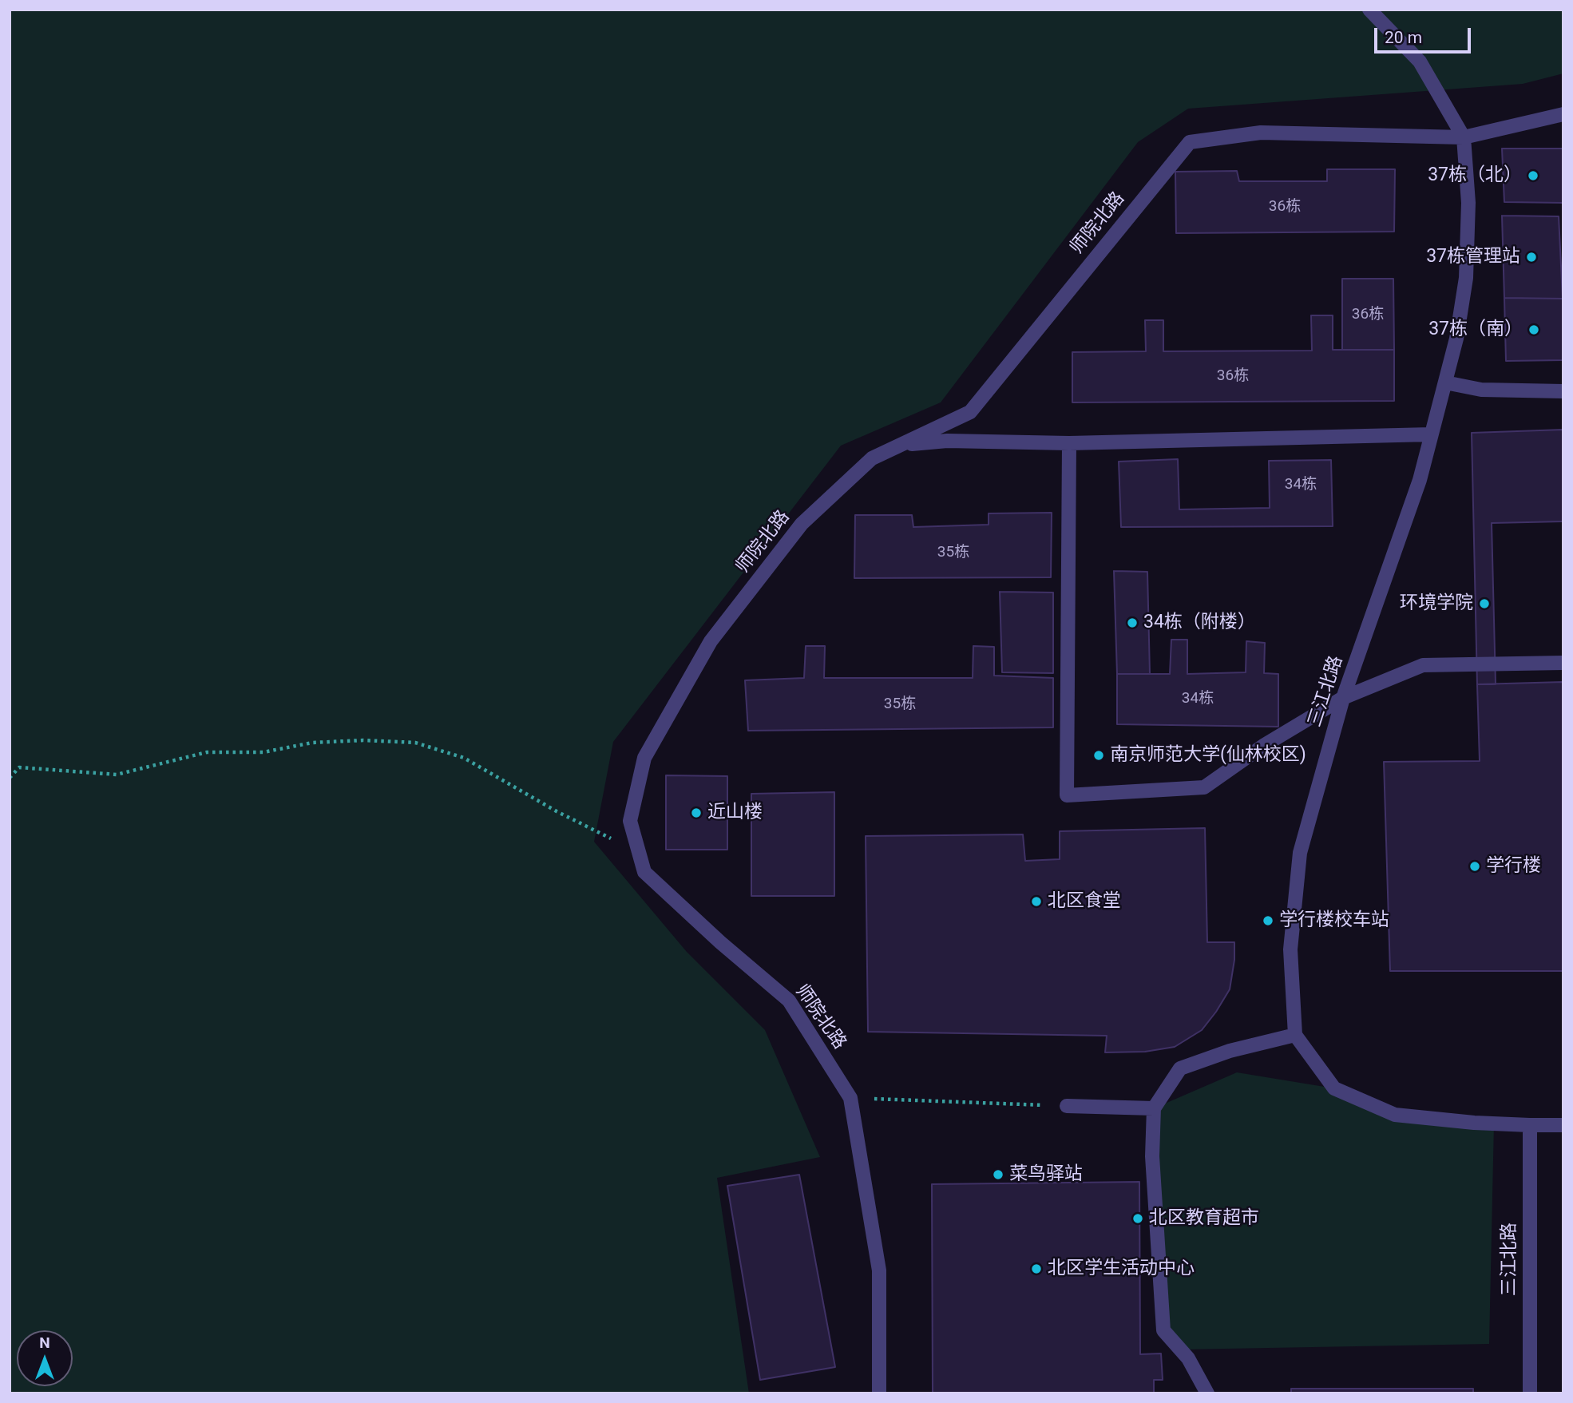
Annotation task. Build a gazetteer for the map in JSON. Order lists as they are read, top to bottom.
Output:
{
  "streets": {
    "street": ["师院北路", "三江北路"]
  },
  "crossings": [
    ["师院北路", "三江北路"]
  ],
  "places": [
    "37栋（北）",
    "37栋管理站",
    "37栋（南）",
    "环境学院",
    "34栋（附楼）",
    "南京师范大学(仙林校区)",
    "近山楼",
    "学行楼",
    "北区食堂",
    "学行楼校车站",
    "菜鸟驿站",
    "北区教育超市",
    "北区学生活动中心"
  ],
  "house_numbers": [
    "36栋",
    "36栋",
    "36栋",
    "34栋",
    "35栋",
    "34栋",
    "35栋"
  ],
  "scale_bar": "20 m",
  "north": "top"
}
